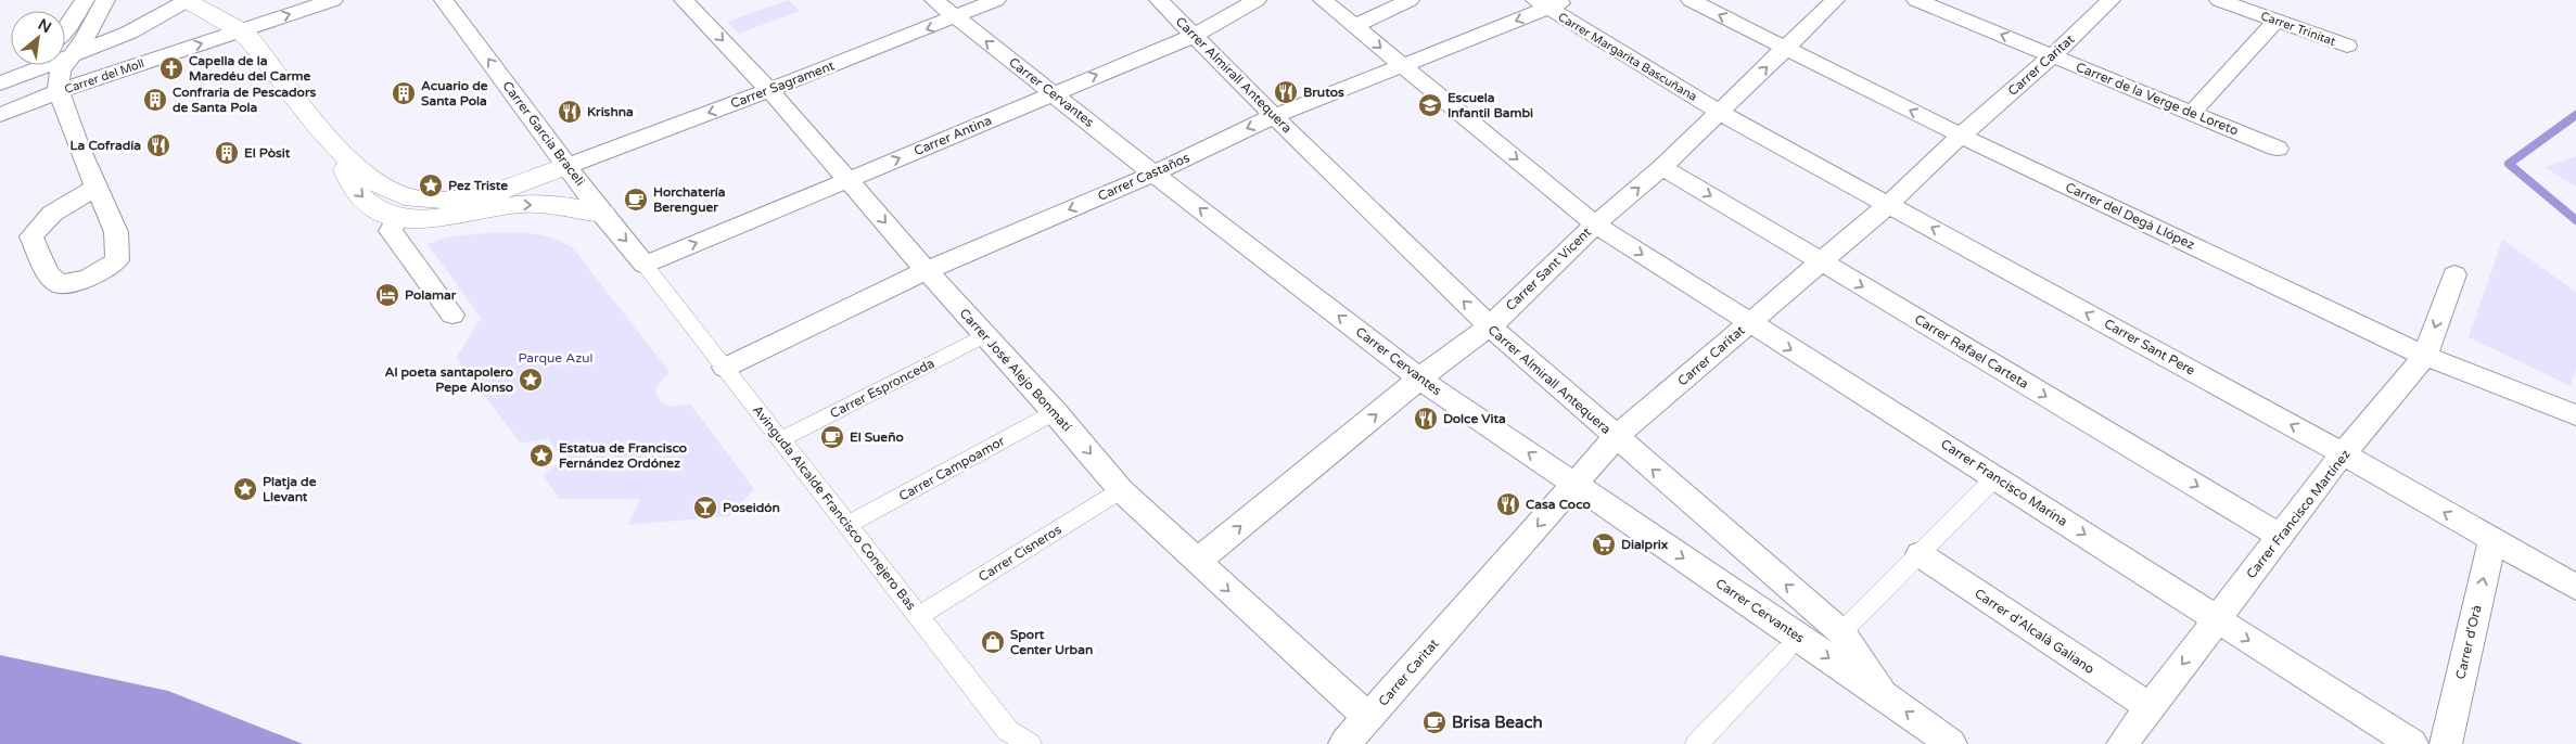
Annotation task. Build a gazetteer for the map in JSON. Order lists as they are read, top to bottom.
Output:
{
  "streets": {
    "street": [
      "Carrer Trinitat",
      "Carrer Margarita Bascuñana",
      "Carrer Caritat",
      "Carrer Almirall Antequera",
      "Carrer del Moll",
      "Carrer Sagrament",
      "Carrer Cervantes",
      "Carrer de la Verge de Loreto",
      "Carrer Garcia Braceli",
      "Carrer Antina",
      "Carrer Castaños",
      "Carrer del Degà Llópez",
      "Carrer Sant Vicent",
      "Carrer Sant Pere",
      "Carrer Rafael Carteta",
      "Carrer José Alejo Bonmatí",
      "Carrer Espronceda",
      "Carrer Campoamor",
      "Carrer Francisco Marina",
      "Avinguda Alcalde Francisco Conejero Bas",
      "Carrer Francisco Martínez",
      "Carrer Cisneros",
      "Carrer d'Alcalà Galiano",
      "Carrer d'Orà"
    ]
  },
  "crossings": [
    ["Carrer Margarita Bascuñana", "Carrer Castaños"],
    ["Carrer Margarita Bascuñana", "Carrer Sant Vicent"],
    ["Carrer Margarita Bascuñana", "Carrer Sant Pere"],
    ["Carrer Caritat", "Carrer Almirall Antequera"],
    ["Carrer Caritat", "Carrer Cervantes"],
    ["Carrer Caritat", "Carrer de la Verge de Loreto"],
    ["Carrer Caritat", "Carrer del Degà Llópez"],
    ["Carrer Caritat", "Carrer Sant Pere"],
    ["Carrer Caritat", "Carrer Rafael Carteta"],
    ["Carrer Caritat", "Carrer José Alejo Bonmatí"],
    ["Carrer Caritat", "Carrer Francisco Marina"],
    ["Carrer Almirall Antequera", "Carrer Cervantes"],
    ["Carrer Almirall Antequera", "Carrer Antina"],
    ["Carrer Almirall Antequera", "Carrer Castaños"],
    ["Carrer Almirall Antequera", "Carrer Sant Vicent"],
    ["Carrer Sagrament", "Carrer Cervantes"],
    ["Carrer Sagrament", "Carrer Garcia Braceli"],
    ["Carrer Sagrament", "Carrer José Alejo Bonmatí"],
    ["Carrer Cervantes", "Carrer Antina"],
    ["Carrer Cervantes", "Carrer Castaños"],
    ["Carrer Cervantes", "Carrer Sant Vicent"],
    ["Carrer Garcia Braceli", "Carrer Antina"],
    ["Carrer Garcia Braceli", "Avinguda Alcalde Francisco Conejero Bas"],
    ["Carrer Antina", "Carrer José Alejo Bonmatí"],
    ["Carrer Antina", "Avinguda Alcalde Francisco Conejero Bas"],
    ["Carrer Castaños", "Carrer José Alejo Bonmatí"],
    ["Carrer Castaños", "Carrer Francisco Marina"],
    ["Carrer Castaños", "Avinguda Alcalde Francisco Conejero Bas"],
    ["Carrer del Degà Llópez", "Carrer Sant Vicent"],
    ["Carrer del Degà Llópez", "Carrer Francisco Martínez"],
    ["Carrer Sant Vicent", "Carrer Sant Pere"],
    ["Carrer Sant Vicent", "Carrer Rafael Carteta"],
    ["Carrer Sant Vicent", "Carrer José Alejo Bonmatí"],
    ["Carrer Sant Vicent", "Carrer Francisco Marina"],
    ["Carrer Sant Pere", "Carrer Francisco Martínez"],
    ["Carrer Sant Pere", "Carrer d'Orà"],
    ["Carrer Rafael Carteta", "Carrer Francisco Martínez"],
    ["Carrer José Alejo Bonmatí", "Carrer Espronceda"],
    ["Carrer José Alejo Bonmatí", "Carrer Campoamor"],
    ["Carrer José Alejo Bonmatí", "Carrer Cisneros"],
    ["Carrer Espronceda", "Avinguda Alcalde Francisco Conejero Bas"],
    ["Carrer Campoamor", "Avinguda Alcalde Francisco Conejero Bas"],
    ["Carrer Francisco Marina", "Carrer Francisco Martínez"],
    ["Avinguda Alcalde Francisco Conejero Bas", "Carrer Cisneros"],
    ["Carrer Francisco Martínez", "Carrer d'Alcalà Galiano"]
  ],
  "one_way": [
    "Carrer Almirall Antequera",
    "Carrer Sagrament",
    "Carrer de la Verge de Loreto",
    "Carrer Antina",
    "Carrer Castaños",
    "Carrer Sant Vicent",
    "Carrer Sant Pere",
    "Carrer Rafael Carteta",
    "Carrer José Alejo Bonmatí",
    "Carrer Francisco Marina",
    "Carrer d'Orà"
  ],
  "parks": ["Parque Azul"],
  "places": {
    "church": ["Capella de la Maredéu del Carme"],
    "restaurant": [
      "Brutos",
      "Krishna",
      "La Cofradía",
      "Dolce Vita",
      "Casa Coco"
    ],
    "building": ["Acuario de Santa Pola", "Confraria de Pescadors de Santa Pola", "El Pòsit"],
    "school or university": ["Escuela Infantil Bambi"],
    "place": [
      "Pez Triste",
      "Al poeta santapolero Pepe Alonso",
      "Estatua de Francisco Fernández Ordónez",
      "Platja de Llevant"
    ],
    "cafe": ["Horchatería Berenguer", "El Sueño", "Brisa Beach"],
    "hotel": ["Polamar"],
    "bar": ["Poseidón"],
    "supermarket": ["Dialprix"],
    "shop": ["Sport Center Urban"]
  },
  "north": "top right"
}
